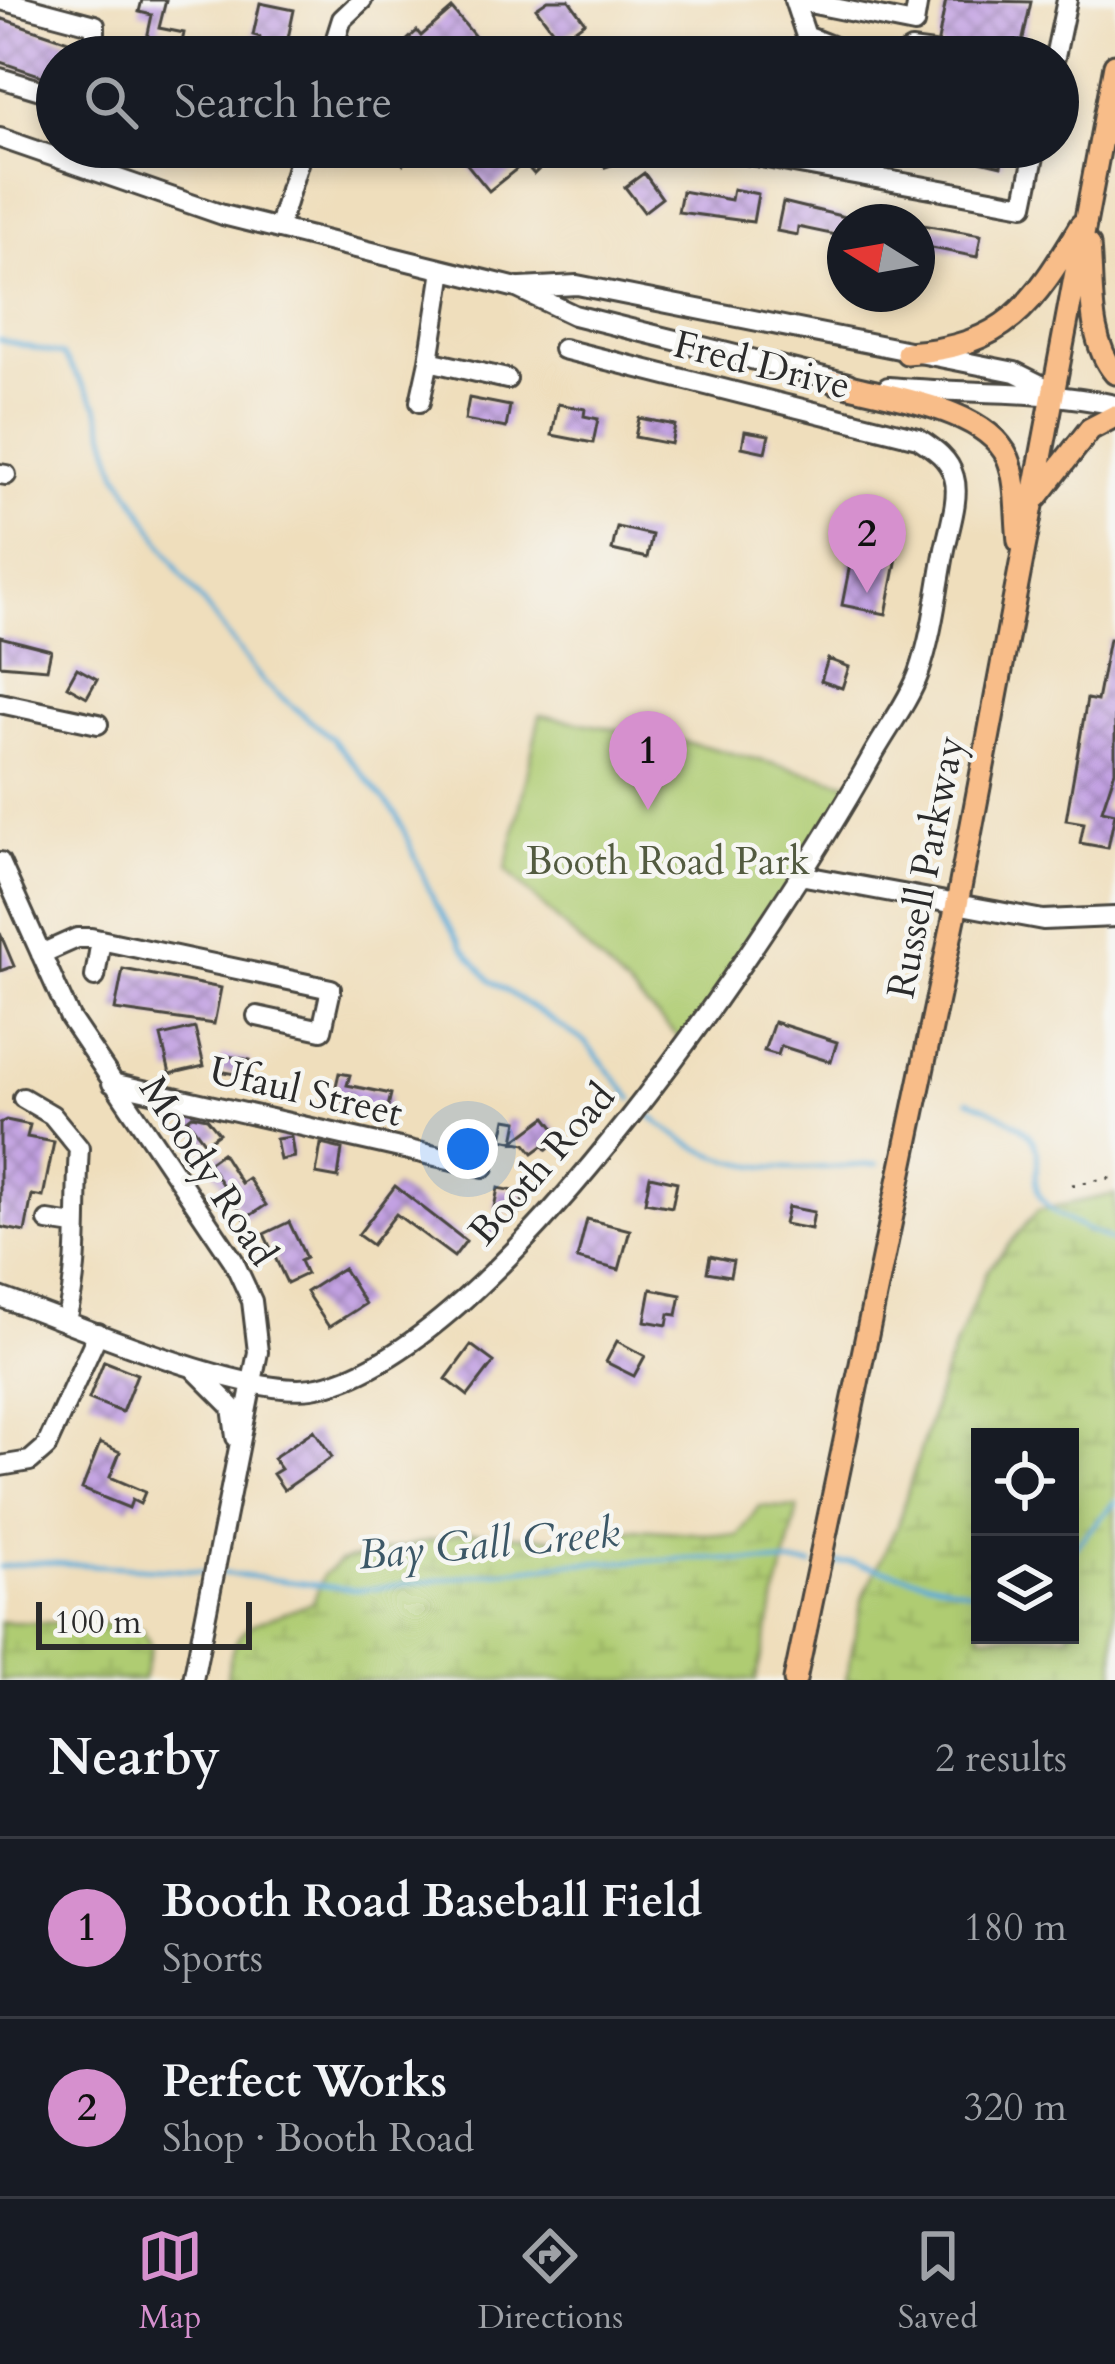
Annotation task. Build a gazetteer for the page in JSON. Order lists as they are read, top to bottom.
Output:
{
  "streets": {
    "main road": ["Russell Parkway"],
    "street": [
      "Fred Drive",
      "Ufaul Street",
      "Booth Road",
      "Moody Road"
    ]
  },
  "crossings": [
    ["Fred Drive", "Booth Road"],
    ["Ufaul Street", "Moody Road"],
    ["Booth Road", "Moody Road"]
  ],
  "water": ["Bay Gall Creek"],
  "parks": ["Booth Road Park"],
  "scale_bar": "100 m",
  "north": "left",
  "page": {
    "search": "Search here",
    "pins": ["2", "1"],
    "scale": "100 m",
    "heading": ["Nearby", "2 results"],
    "list": [
      {
        "mark": "1",
        "name": "Booth Road Baseball Field",
        "note": "Sports",
        "value": "180 m"
      },
      {
        "mark": "2",
        "name": "Perfect Works",
        "note": "Shop · Booth Road",
        "value": "320 m"
      }
    ],
    "nav": ["Map", "Directions", "Saved"]
  }
}
